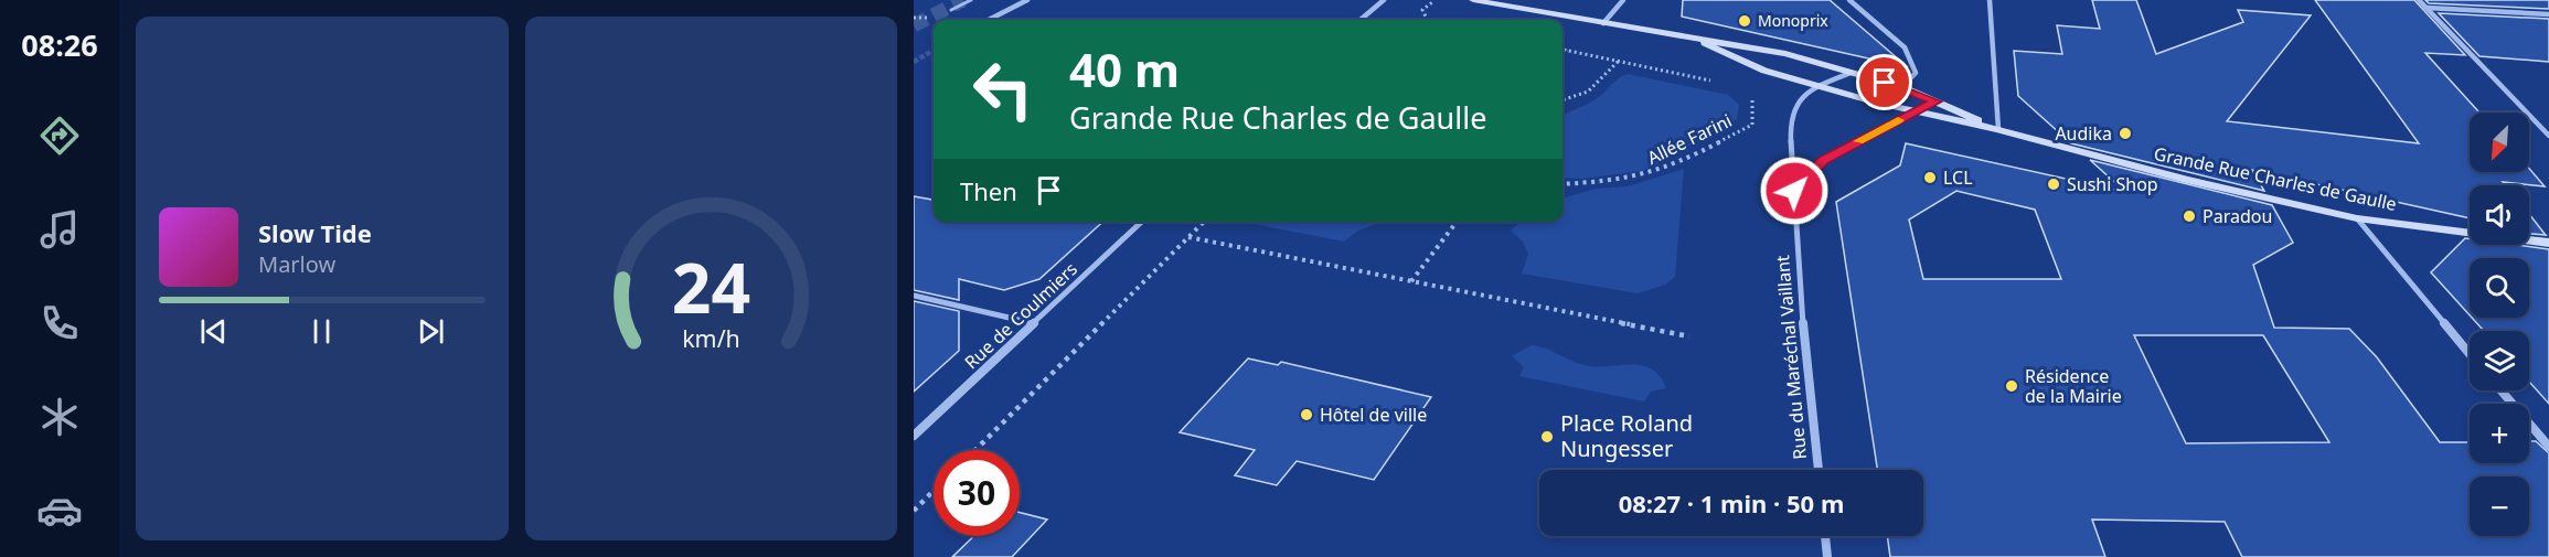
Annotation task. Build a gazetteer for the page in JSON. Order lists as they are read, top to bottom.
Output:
{
  "streets": {
    "street": ["Grande Rue Charles de Gaulle", "Rue de Coulmiers", "Rue du Maréchal Vaillant"],
    "path": ["Allée Farini"]
  },
  "crossings": [
    ["Grande Rue Charles de Gaulle", "Rue du Maréchal Vaillant"]
  ],
  "places": [
    "Monoprix",
    "Audika",
    "LCL",
    "Sushi Shop",
    "Paradou",
    "Résidence de la Mairie",
    "Hôtel de ville",
    "Place Roland Nungesser"
  ],
  "north": "bottom left",
  "page": {
    "tabs": "08:26",
    "turn": ["40 m", "Grande Rue Charles de Gaulle"],
    "map_buttons": ["+", "−"],
    "then": "Then",
    "song": ["Slow Tide", "Marlow"],
    "limit": "30",
    "trip": "08:27 · 1 min · 50 m",
    "gauge": ["24", "km/h"]
  }
}
